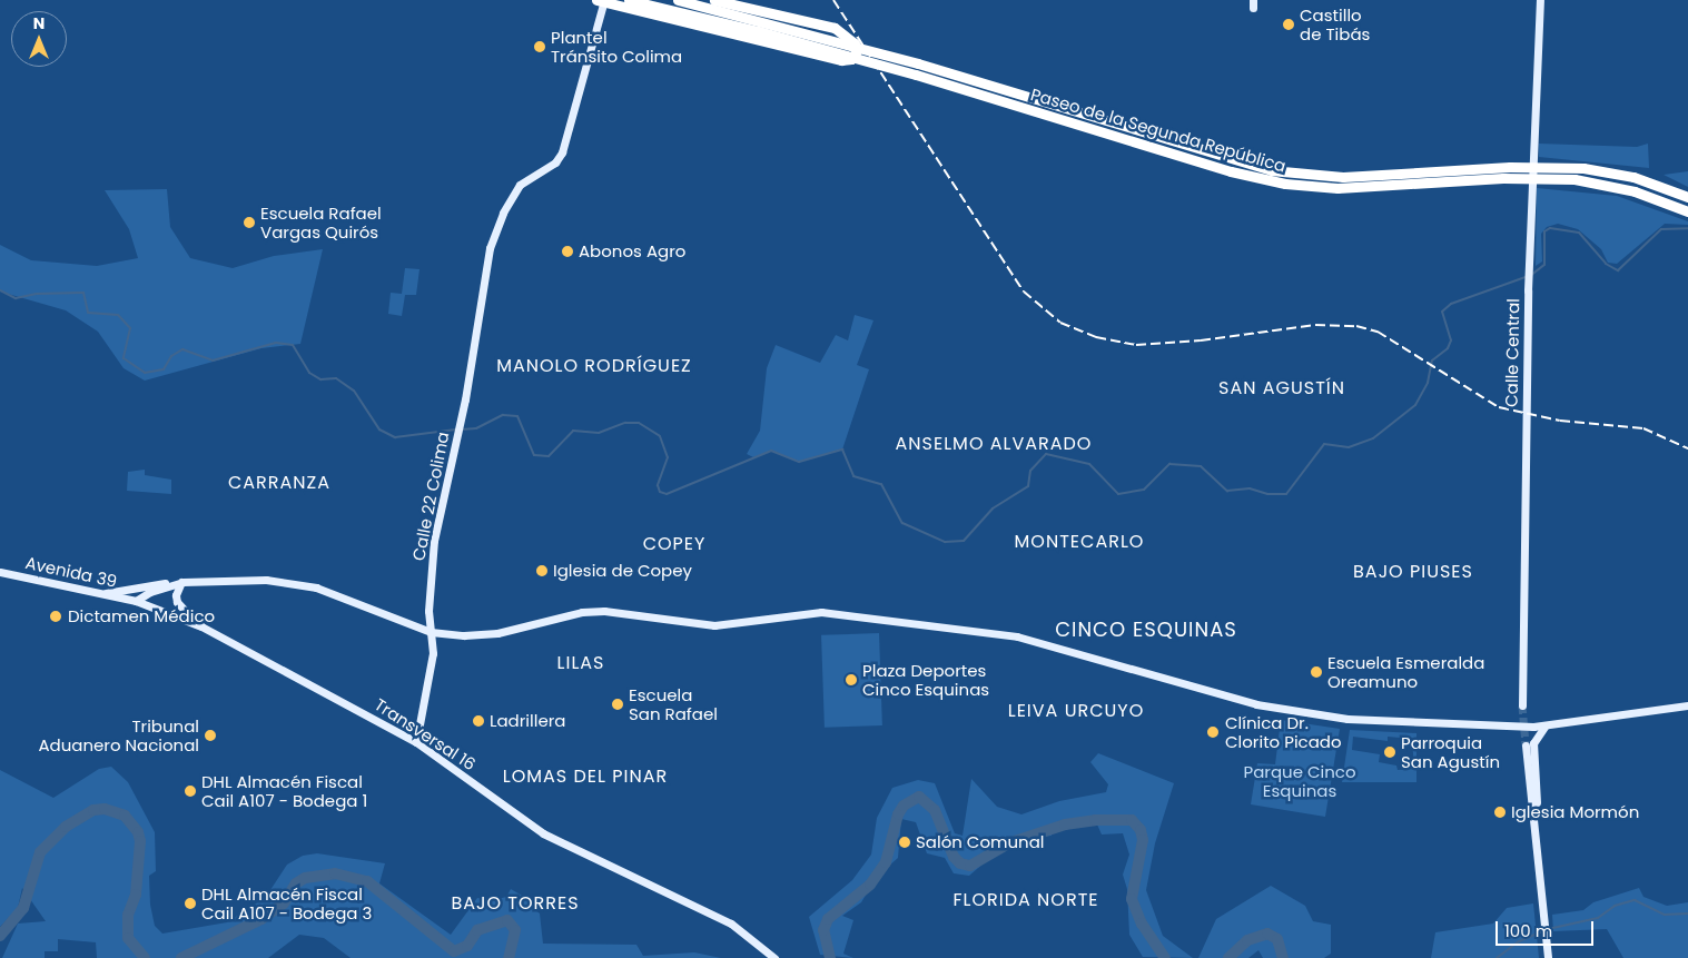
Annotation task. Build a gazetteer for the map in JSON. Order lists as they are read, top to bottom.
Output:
{
  "streets": {
    "highway": ["Paseo de la Segunda República"],
    "main road": [
      "Calle Central",
      "Calle 22 Colima",
      "Avenida 39",
      "Transversal 16"
    ]
  },
  "crossings": [
    ["Calle 22 Colima", "Transversal 16"],
    ["Avenida 39", "Transversal 16"]
  ],
  "districts": [
    "MANOLO RODRÍGUEZ",
    "SAN AGUSTÍN",
    "ANSELMO ALVARADO",
    "CARRANZA",
    "MONTECARLO",
    "COPEY",
    "BAJO PIUSES",
    "CINCO ESQUINAS",
    "LILAS",
    "LEIVA URCUYO",
    "LOMAS DEL PINAR",
    "FLORIDA NORTE",
    "BAJO TORRES"
  ],
  "parks": ["Parque Cinco Esquinas"],
  "places": [
    "Castillo de Tibás",
    "Plantel Tránsito Colima",
    "Escuela Rafael Vargas Quirós",
    "Abonos Agro",
    "Iglesia de Copey",
    "Dictamen Médico",
    "Escuela Esmeralda Oreamuno",
    "Plaza Deportes Cinco Esquinas",
    "Escuela San Rafael",
    "Ladrillera",
    "Clínica Dr. Clorito Picado",
    "Tribunal Aduanero Nacional",
    "Parroquia San Agustín",
    "DHL Almacén Fiscal Cail A107 - Bodega 1",
    "Iglesia Mormón",
    "Salón Comunal",
    "DHL Almacén Fiscal Cail A107 - Bodega 3"
  ],
  "scale_bar": "100 m",
  "north": "top"
}
